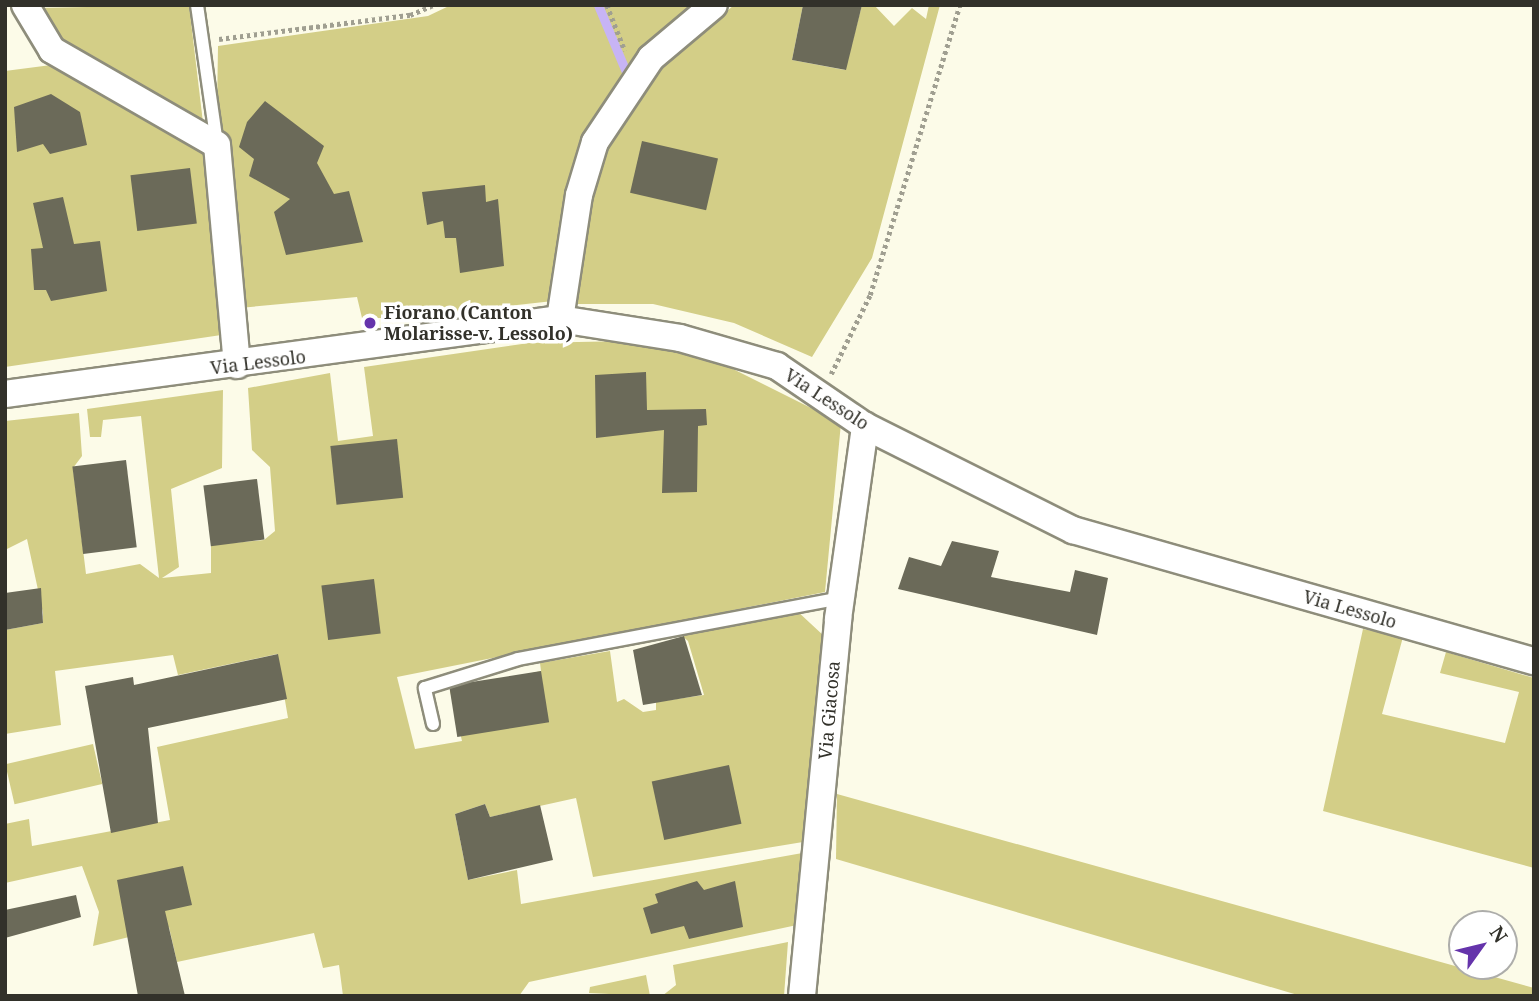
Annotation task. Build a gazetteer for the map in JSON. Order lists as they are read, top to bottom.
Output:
{
  "streets": {
    "street": ["Via Lessolo", "Via Giacosa"]
  },
  "crossings": [
    ["Via Lessolo", "Via Giacosa"]
  ],
  "places": ["Fiorano (Canton Molarisse-v. Lessolo)"],
  "north": "top right"
}
